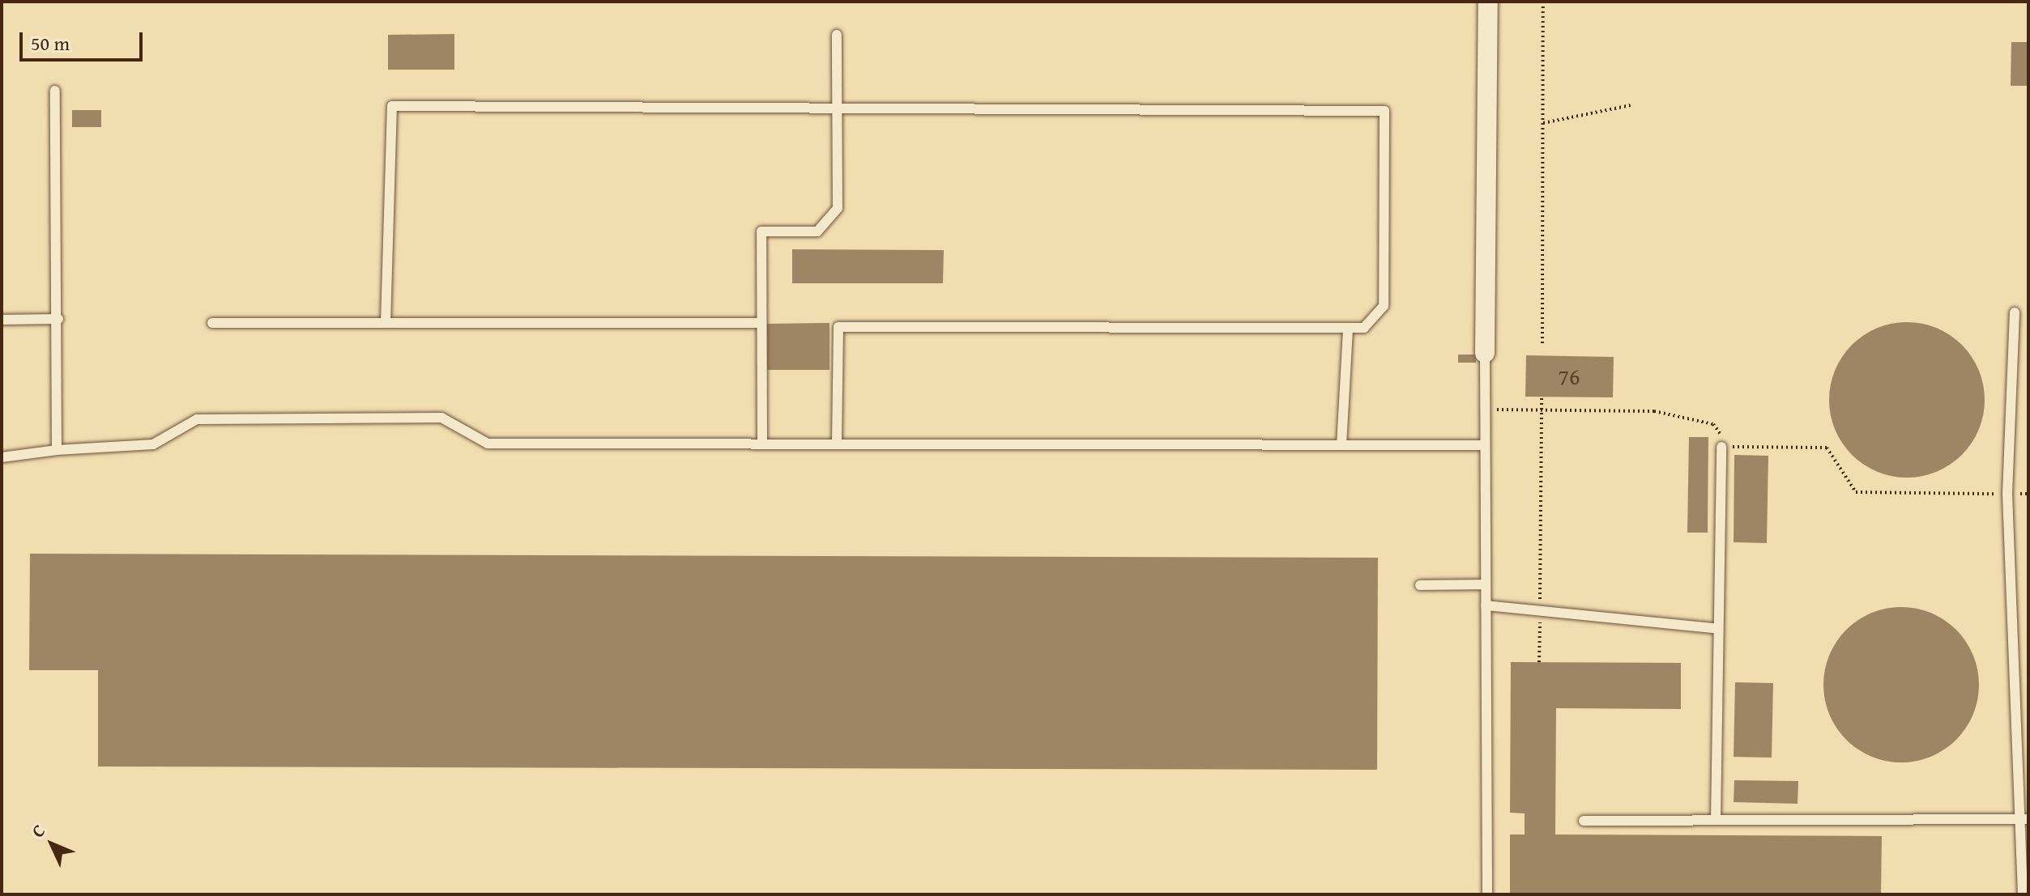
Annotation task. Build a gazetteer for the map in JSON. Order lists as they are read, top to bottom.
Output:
{
  "house_numbers": ["76"],
  "scale_bar": "50 m",
  "north": "top left"
}
